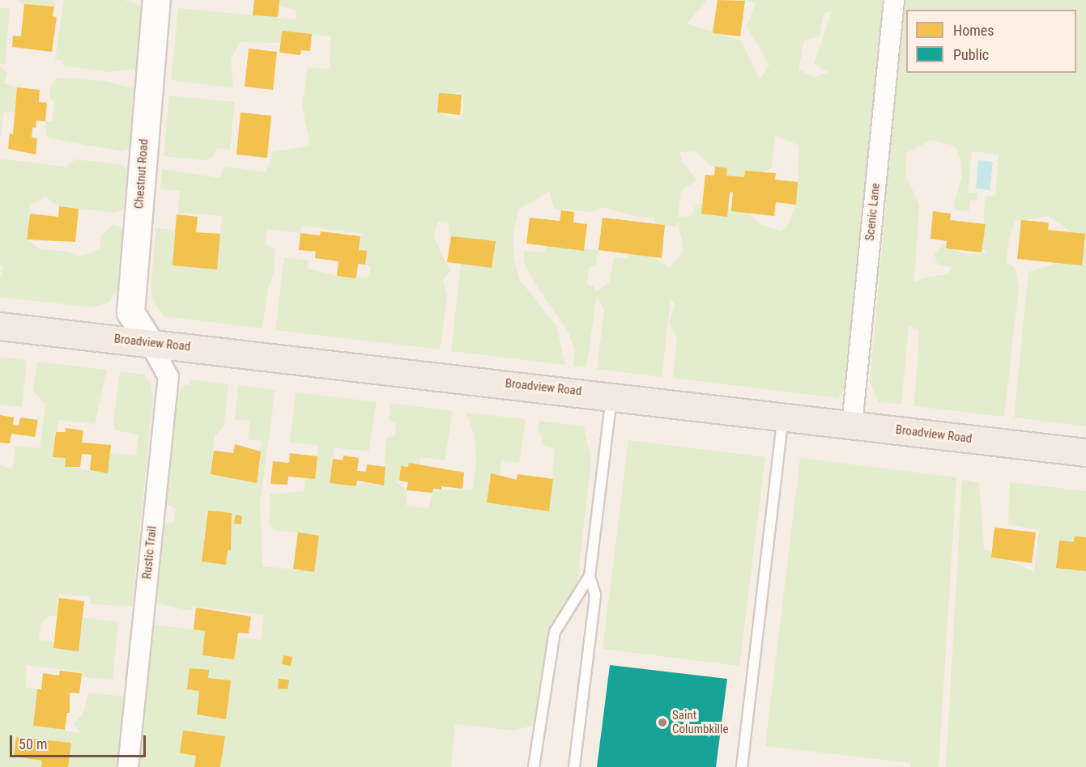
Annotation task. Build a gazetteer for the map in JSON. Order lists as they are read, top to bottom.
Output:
{
  "streets": {
    "main road": ["Broadview Road"],
    "street": ["Chestnut Road", "Scenic Lane", "Rustic Trail"]
  },
  "crossings": [
    ["Chestnut Road", "Broadview Road"],
    ["Chestnut Road", "Rustic Trail"],
    ["Scenic Lane", "Broadview Road"],
    ["Broadview Road", "Rustic Trail"]
  ],
  "places": ["Saint Columbkille"],
  "legend": ["Homes", "Public"],
  "scale_bar": "50 m"
}
